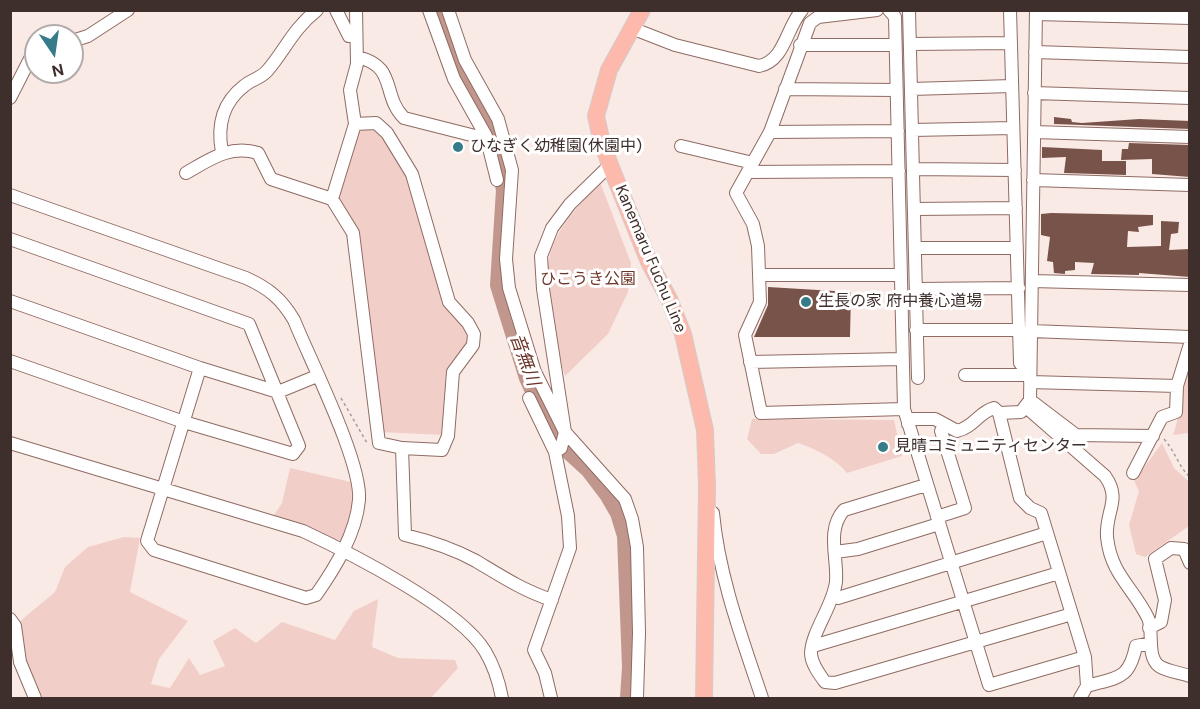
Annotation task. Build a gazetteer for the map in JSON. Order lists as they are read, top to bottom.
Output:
{
  "streets": {
    "main road": ["Kanemaru Fuchu Line"]
  },
  "water": ["音無川"],
  "parks": ["ひこうき公園"],
  "places": ["ひなぎく幼稚園(休園中)", "生長の家 府中養心道場", "見晴コミュニティセンター"],
  "north": "bottom"
}
